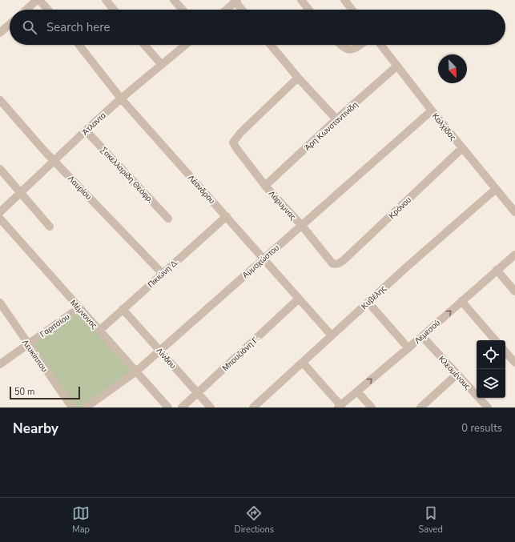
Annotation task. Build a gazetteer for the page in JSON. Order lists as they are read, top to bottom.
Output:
{
  "streets": {
    "street": [
      "Άτλαντα",
      "Άρη Κωνσταντινίδη",
      "Κολχίδος",
      "Σακελλαρίδη Θεόφρ.",
      "Λαυρίου",
      "Λέανδρου",
      "Λάρυμνας",
      "Κρόνου",
      "Αμμοχώστου",
      "Πικιώνη Δ.",
      "Κυβέλης",
      "Μέμνονος",
      "Γαριτσίου",
      "Λεμεσού",
      "Μπουζιάνη Γ.",
      "Λευκίππου",
      "Λίνδου",
      "Κλεομένους"
    ]
  },
  "crossings": [
    ["Άτλαντα", "Σακελλαρίδη Θεόφρ."],
    ["Άτλαντα", "Λαυρίου"],
    ["Άτλαντα", "Λέανδρου"],
    ["Άρη Κωνσταντινίδη", "Κολχίδος"],
    ["Άρη Κωνσταντινίδη", "Λάρυμνας"],
    ["Κολχίδος", "Κρόνου"],
    ["Κολχίδος", "Αμμοχώστου"],
    ["Κολχίδος", "Κυβέλης"],
    ["Λαυρίου", "Πικιώνη Δ."],
    ["Λέανδρου", "Αμμοχώστου"],
    ["Λέανδρου", "Πικιώνη Δ."],
    ["Λέανδρου", "Κυβέλης"],
    ["Λέανδρου", "Μπουζιάνη Γ."],
    ["Λάρυμνας", "Κρόνου"],
    ["Λάρυμνας", "Αμμοχώστου"],
    ["Αμμοχώστου", "Μέμνονος"],
    ["Αμμοχώστου", "Λίνδου"],
    ["Πικιώνη Δ.", "Μέμνονος"],
    ["Πικιώνη Δ.", "Λίνδου"],
    ["Μέμνονος", "Γαριτσίου"],
    ["Γαριτσίου", "Λευκίππου"],
    ["Λεμεσού", "Κλεομένους"],
    ["Μπουζιάνη Γ.", "Λίνδου"]
  ],
  "one_way": ["Λεμεσού"],
  "scale_bar": "50 m",
  "north": "bottom right",
  "page": {
    "search": "Search here",
    "scale": "50 m",
    "heading": ["Nearby", "0 results"],
    "nav": ["Map", "Directions", "Saved"]
  }
}
